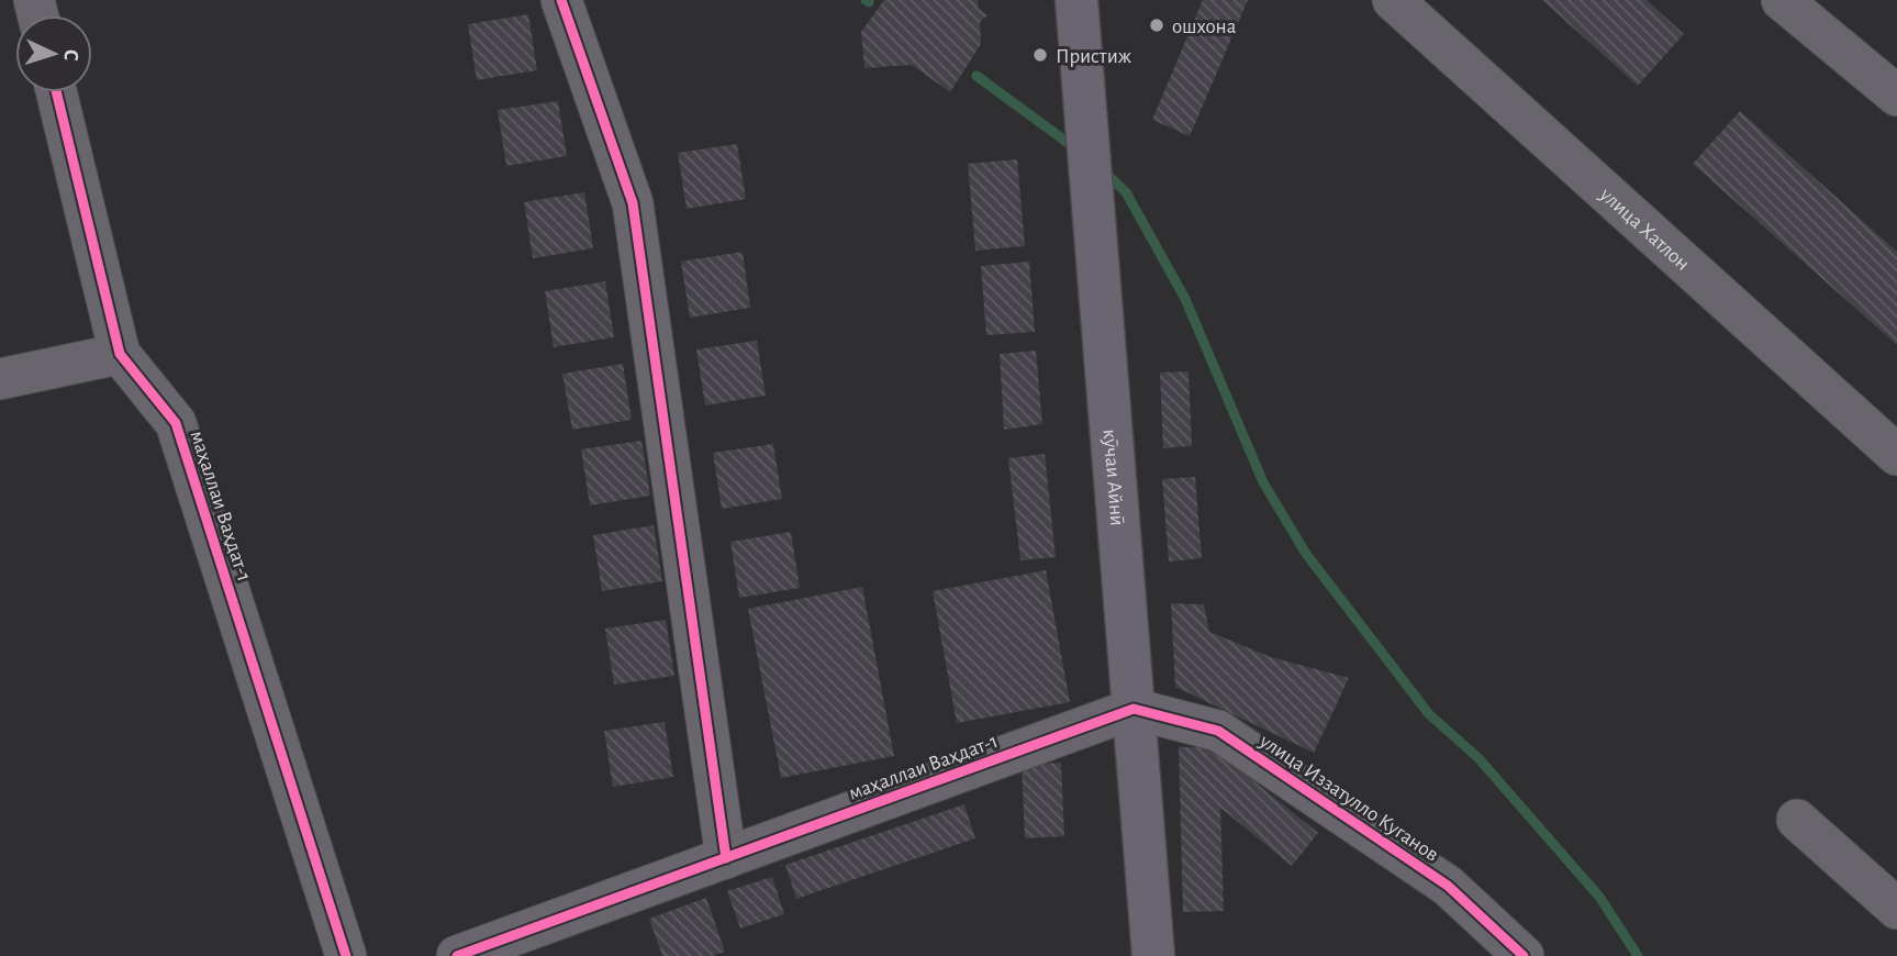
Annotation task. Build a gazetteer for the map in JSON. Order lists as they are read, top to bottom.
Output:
{
  "streets": {
    "main road": ["кӯчаи Айнӣ"],
    "street": ["улица Хатлон", "маҳаллаи Ваҳдат-1", "улица Иззатулло Куганов"]
  },
  "crossings": [
    ["кӯчаи Айнӣ", "маҳаллаи Ваҳдат-1"],
    ["кӯчаи Айнӣ", "улица Иззатулло Куганов"],
    ["маҳаллаи Ваҳдат-1", "улица Иззатулло Куганов"]
  ],
  "places": ["ошхона", "Пристиж"],
  "north": "right"
}
